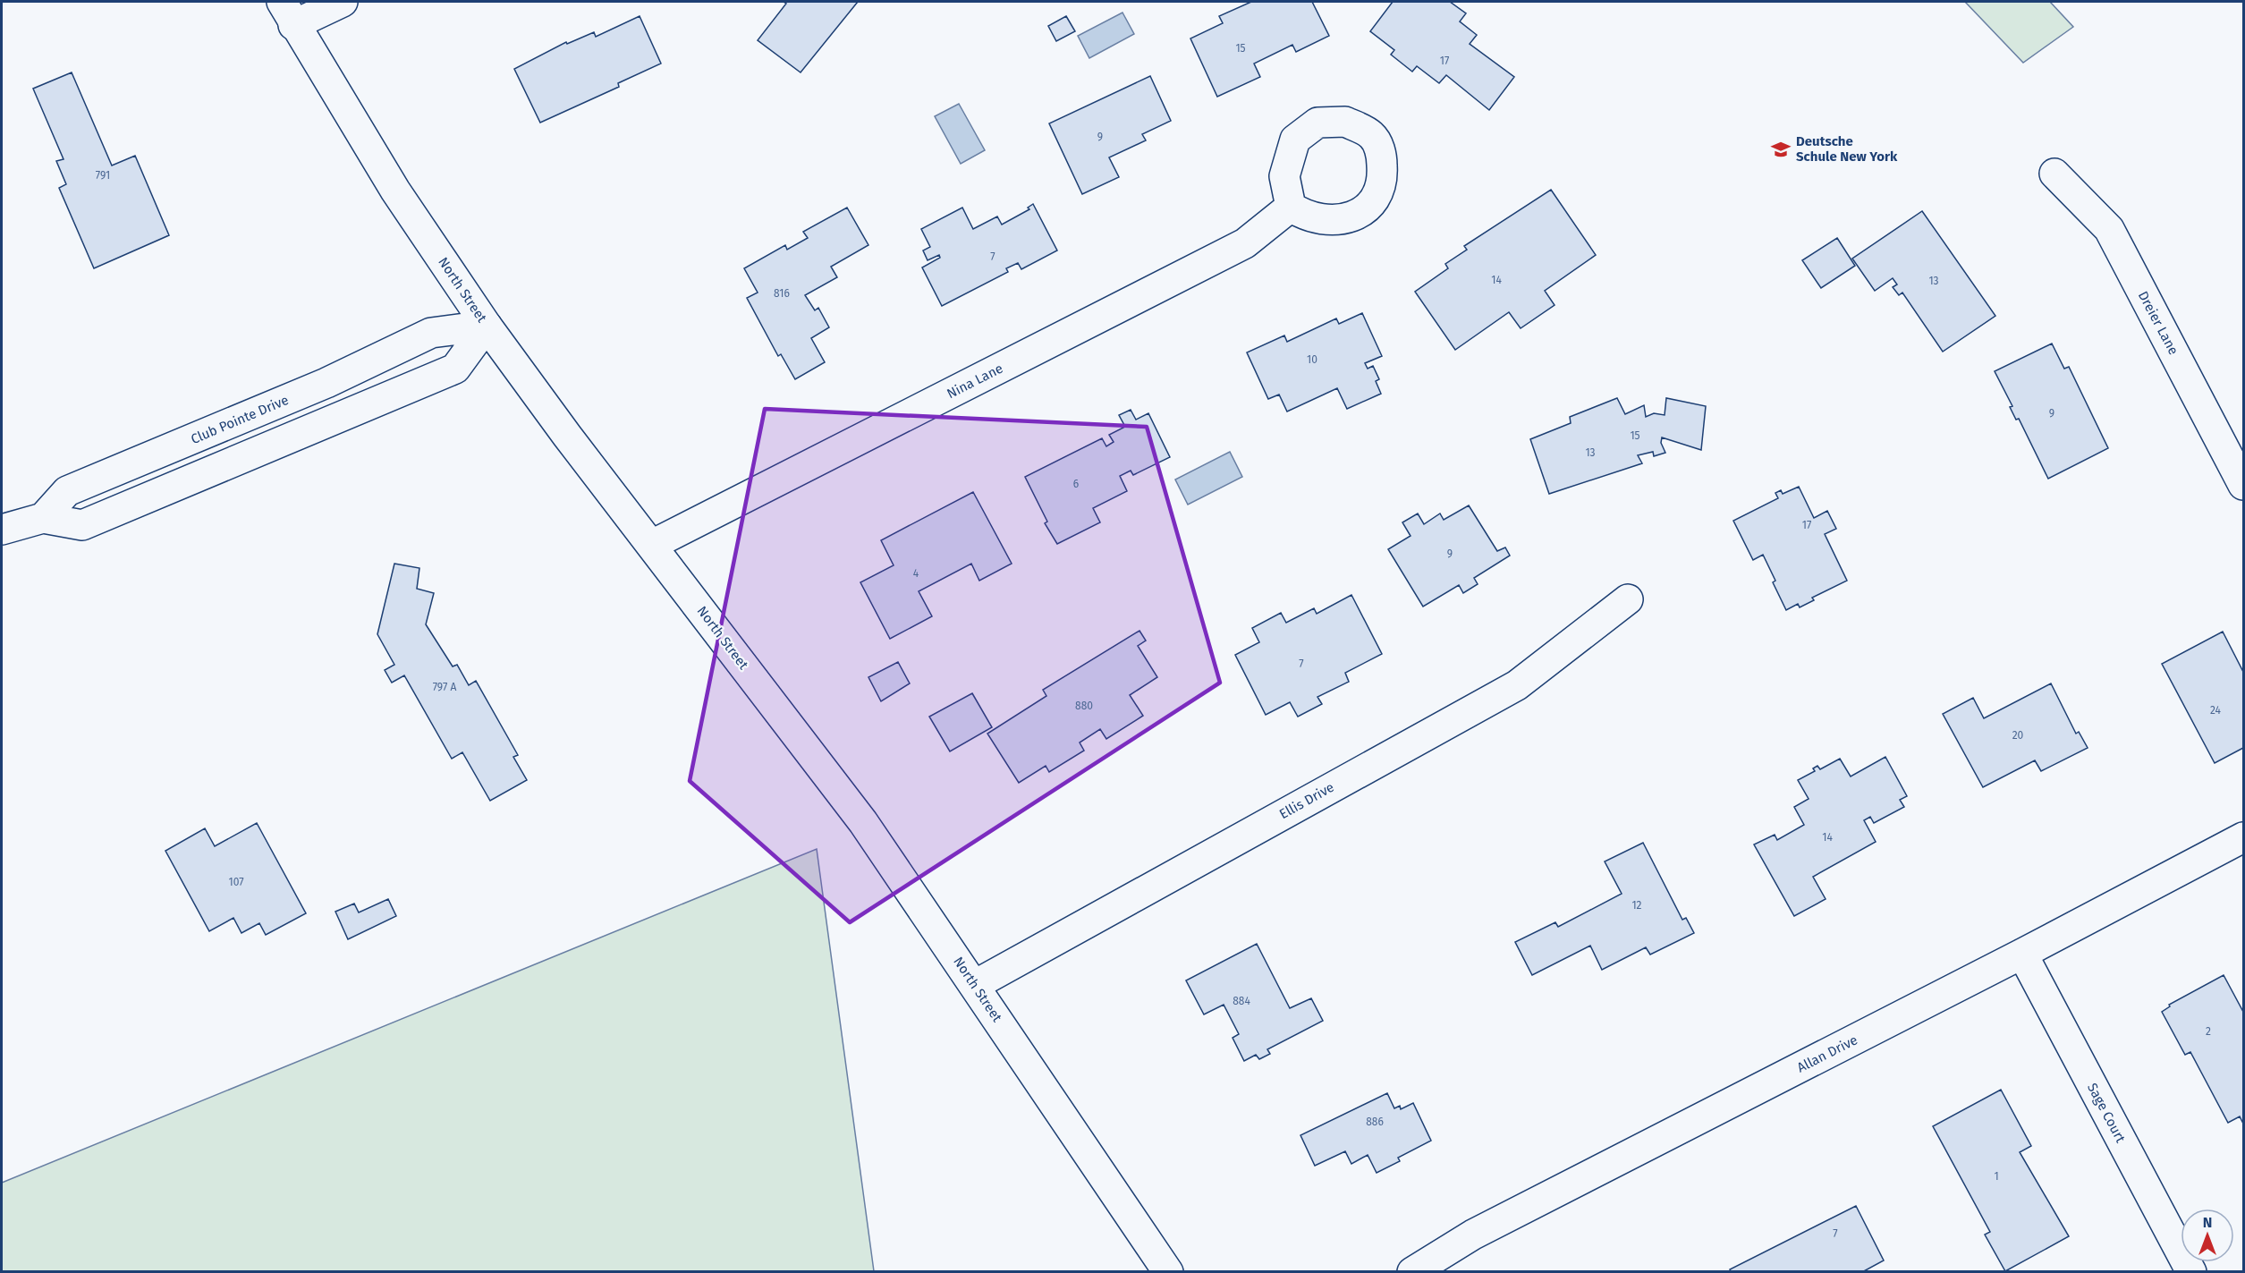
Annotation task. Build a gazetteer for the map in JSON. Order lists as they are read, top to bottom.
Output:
{
  "streets": {
    "street": [
      "North Street",
      "Dreier Lane",
      "Nina Lane",
      "Club Pointe Drive",
      "Ellis Drive",
      "Allan Drive",
      "Sage Court"
    ]
  },
  "crossings": [
    ["North Street", "Nina Lane"],
    ["North Street", "Club Pointe Drive"],
    ["North Street", "Ellis Drive"],
    ["Allan Drive", "Sage Court"]
  ],
  "places": {
    "school or university": ["Deutsche Schule New York"]
  },
  "house_numbers": [
    "15",
    "17",
    "9",
    "791",
    "7",
    "14",
    "13",
    "816",
    "10",
    "9",
    "15",
    "13",
    "6",
    "17",
    "9",
    "4",
    "7",
    "797 A",
    "880",
    "24",
    "20",
    "14",
    "107",
    "12",
    "884",
    "2",
    "886",
    "1",
    "7"
  ],
  "north": "top"
}
